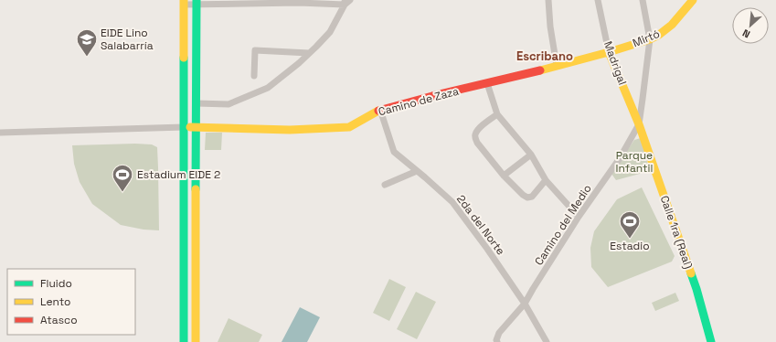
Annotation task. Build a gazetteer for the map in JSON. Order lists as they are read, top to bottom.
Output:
{
  "streets": {
    "main road": [
      "Mirtó",
      "Madrigal",
      "Camino de Zaza",
      "Calle 1ra (Real)"
    ],
    "street": ["2da del Norte", "Camino del Medio"]
  },
  "crossings": [
    ["Mirtó", "Madrigal"],
    ["Mirtó", "Camino de Zaza"],
    ["Madrigal", "Camino de Zaza"],
    ["Madrigal", "Camino del Medio"],
    ["Madrigal", "Calle 1ra (Real)"],
    ["Camino de Zaza", "2da del Norte"],
    ["2da del Norte", "Camino del Medio"],
    ["Camino del Medio", "Calle 1ra (Real)"]
  ],
  "districts": ["Escribano"],
  "parks": ["Parque Infantil"],
  "places": {
    "school or university": ["EIDE Lino Salabarría"],
    "sports": ["Estadium EIDE 2", "Estadio"]
  },
  "legend": ["Fluido", "Lento", "Atasco"],
  "north": "bottom left"
}
